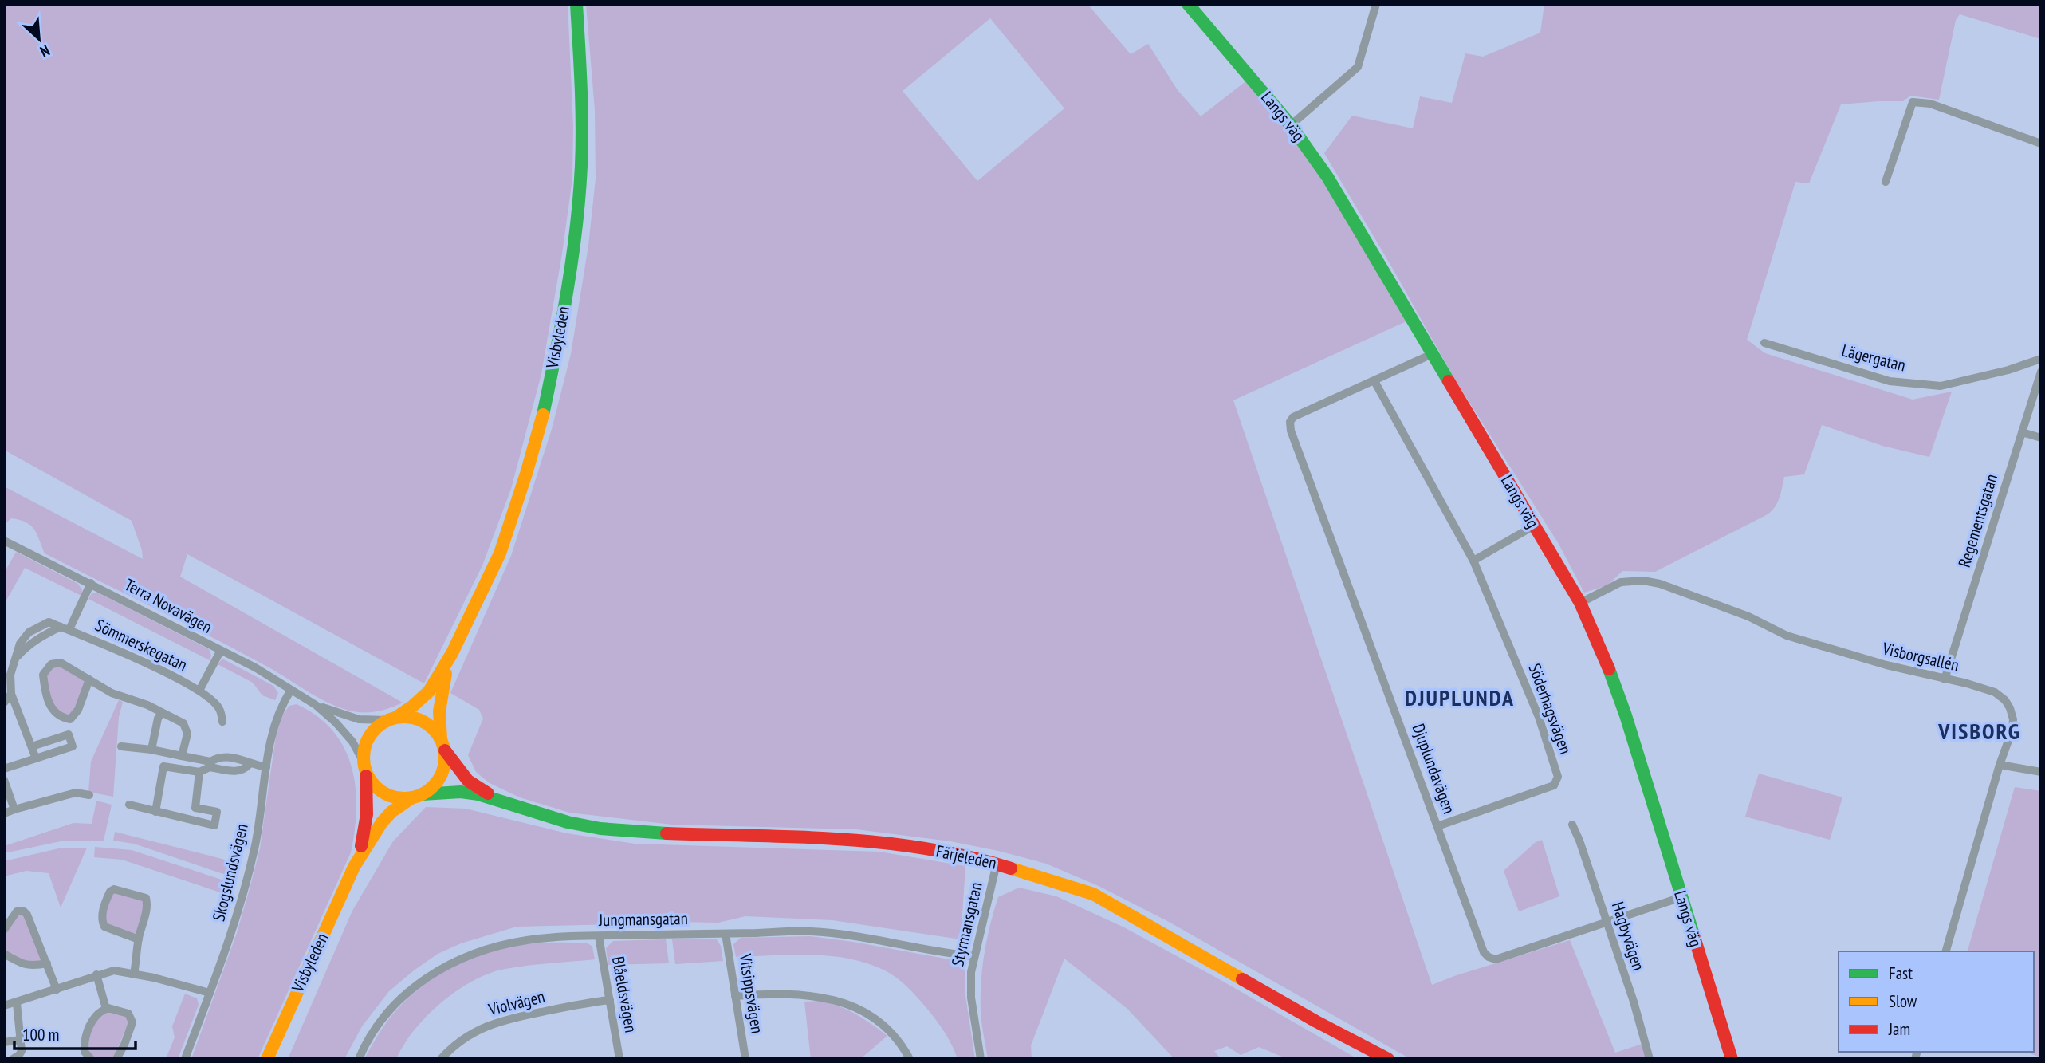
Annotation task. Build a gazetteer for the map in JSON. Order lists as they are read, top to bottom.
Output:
{
  "streets": {
    "main road": ["Langs väg", "Visbyleden", "Färjeleden"],
    "street": [
      "Lägergatan",
      "Regementsgatan",
      "Terra Novavägen",
      "Sömmerskegatan",
      "Visborgsallén",
      "Söderhagsvägen",
      "Djuplundavägen",
      "Skogslundsvägen",
      "Jungmansgatan",
      "Styrmansgatan",
      "Hagbyvägen",
      "Vitsippsvägen",
      "Blåeldsvägen",
      "Violvägen"
    ]
  },
  "crossings": [
    ["Langs väg", "Visborgsallén"],
    ["Langs väg", "Djuplundavägen"],
    ["Visbyleden", "Terra Novavägen"],
    ["Visbyleden", "Färjeleden"],
    ["Regementsgatan", "Visborgsallén"],
    ["Terra Novavägen", "Sömmerskegatan"],
    ["Terra Novavägen", "Färjeleden"],
    ["Terra Novavägen", "Skogslundsvägen"],
    ["Söderhagsvägen", "Djuplundavägen"],
    ["Djuplundavägen", "Hagbyvägen"],
    ["Färjeleden", "Styrmansgatan"],
    ["Jungmansgatan", "Styrmansgatan"],
    ["Jungmansgatan", "Vitsippsvägen"],
    ["Jungmansgatan", "Blåeldsvägen"],
    ["Blåeldsvägen", "Violvägen"]
  ],
  "districts": ["DJUPLUNDA", "VISBORG"],
  "legend": ["Fast", "Slow", "Jam"],
  "scale_bar": "100 m",
  "north": "bottom right"
}
